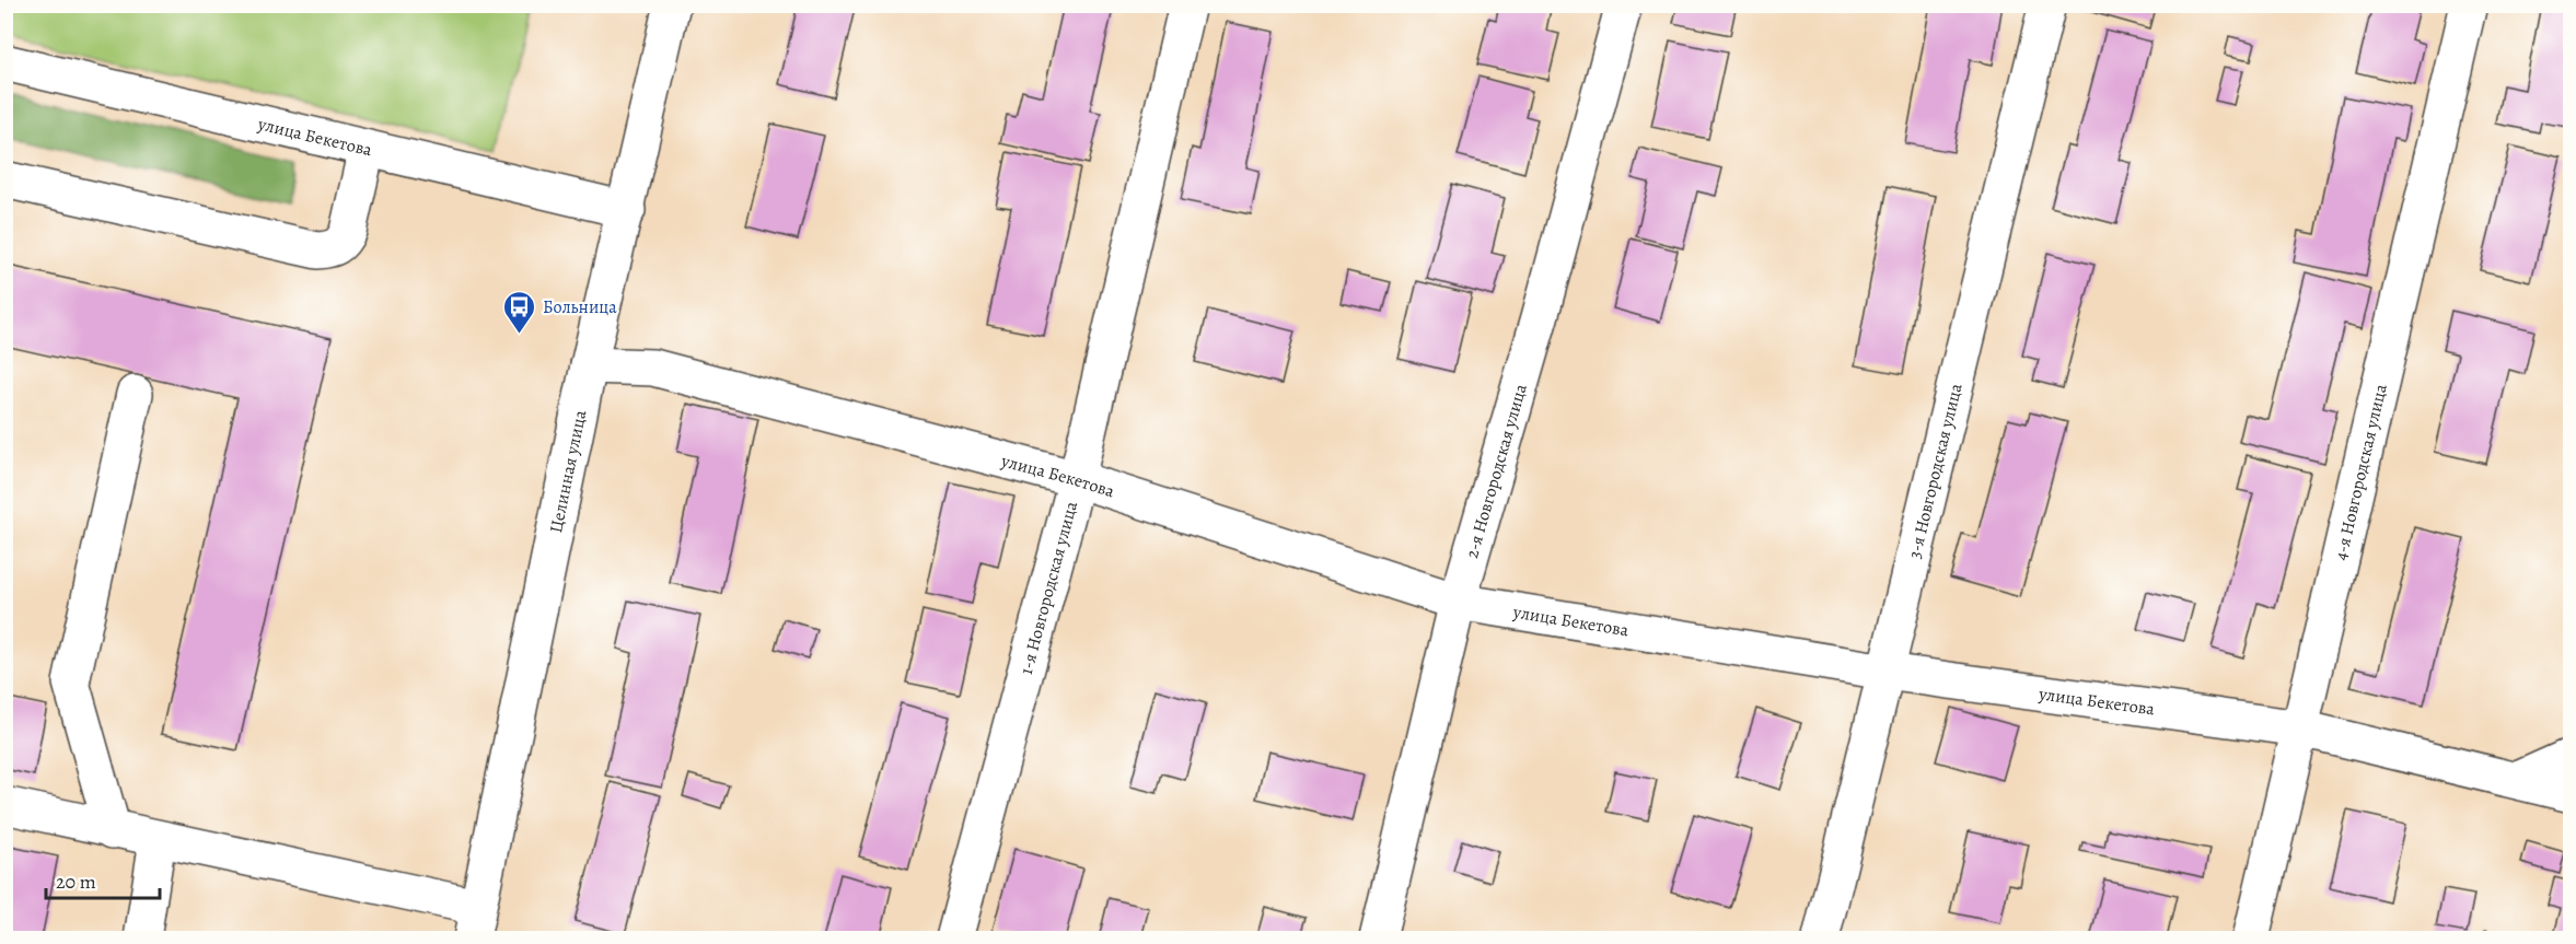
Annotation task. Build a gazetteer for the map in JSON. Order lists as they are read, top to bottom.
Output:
{
  "streets": {
    "street": [
      "улица Бекетова",
      "2-я Новгородская улица",
      "Целинная улица",
      "3-я Новгородская улица",
      "4-я Новгородская улица",
      "1-я Новгородская улица"
    ]
  },
  "crossings": [
    ["улица Бекетова", "2-я Новгородская улица"],
    ["улица Бекетова", "Целинная улица"],
    ["улица Бекетова", "3-я Новгородская улица"],
    ["улица Бекетова", "4-я Новгородская улица"],
    ["улица Бекетова", "1-я Новгородская улица"]
  ],
  "places": {
    "bus stop": ["Больница"]
  },
  "scale_bar": "20 m"
}
